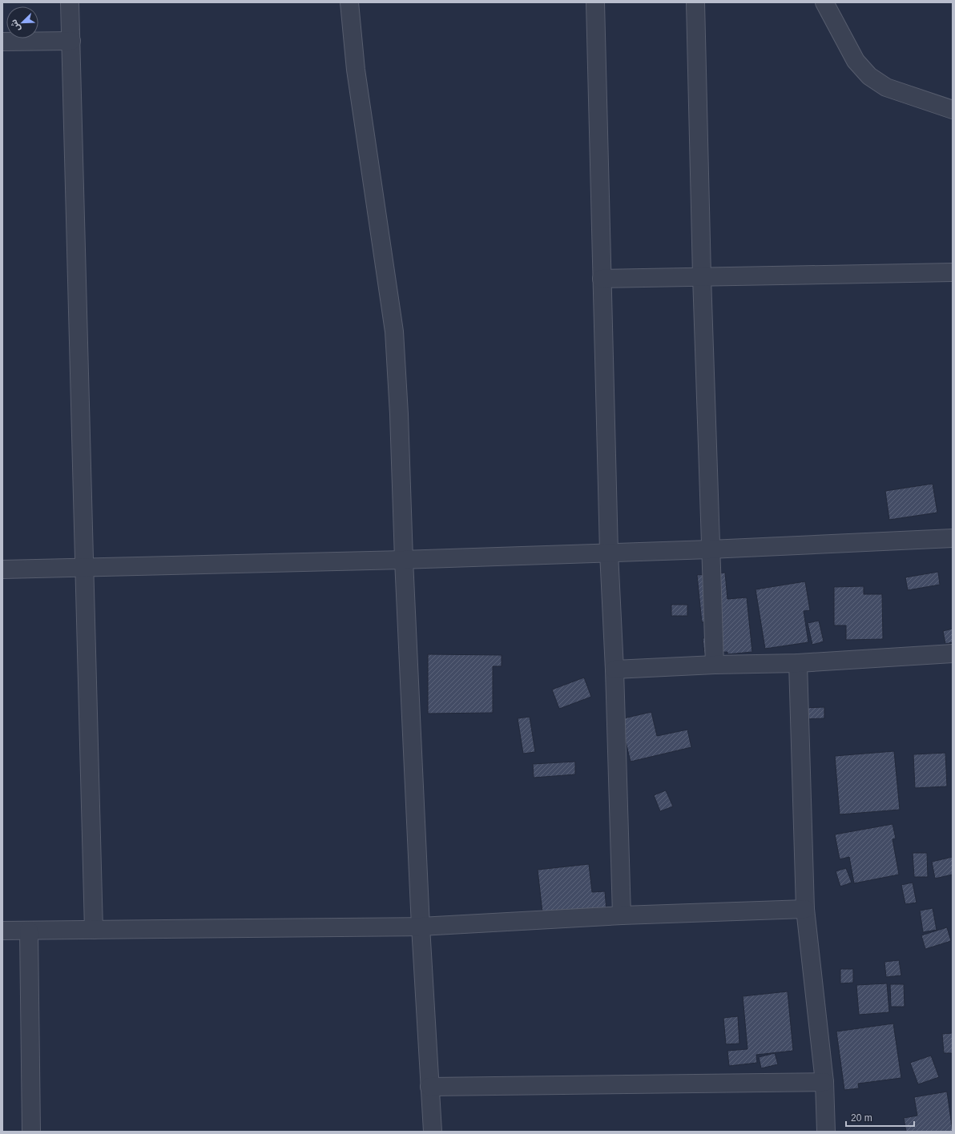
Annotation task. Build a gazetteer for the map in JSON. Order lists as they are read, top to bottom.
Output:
{
  "scale_bar": "20 m",
  "north": "bottom left"
}
